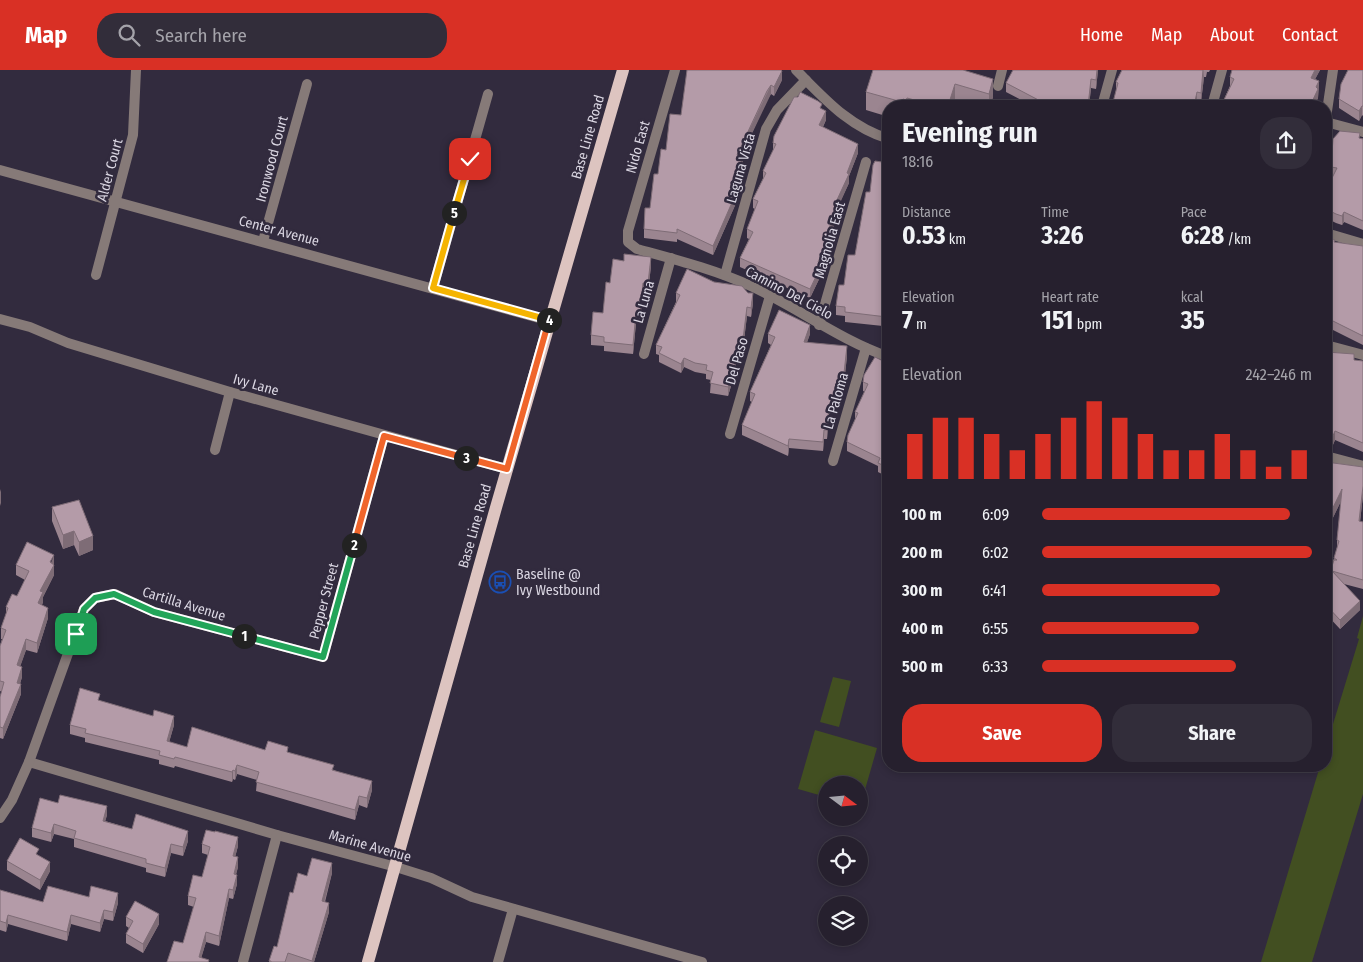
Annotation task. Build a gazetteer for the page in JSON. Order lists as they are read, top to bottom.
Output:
{
  "streets": {
    "main road": ["Base Line Road"],
    "street": [
      "Nido East",
      "Ironwood Court",
      "Laguna Vista",
      "Alder Court",
      "Center Avenue",
      "Magnolia East",
      "Camino Del Cielo",
      "La Luna",
      "Del Paso",
      "Ivy Lane",
      "La Paloma",
      "Pepper Street",
      "Cartilla Avenue",
      "Marine Avenue"
    ]
  },
  "crossings": [
    ["Base Line Road", "Center Avenue"],
    ["Base Line Road", "Ivy Lane"],
    ["Base Line Road", "Marine Avenue"],
    ["Nido East", "Camino Del Cielo"],
    ["Ironwood Court", "Center Avenue"],
    ["Laguna Vista", "Camino Del Cielo"],
    ["Alder Court", "Center Avenue"],
    ["Magnolia East", "Camino Del Cielo"],
    ["Camino Del Cielo", "La Luna"],
    ["Camino Del Cielo", "Del Paso"],
    ["Camino Del Cielo", "La Paloma"],
    ["Ivy Lane", "Pepper Street"],
    ["Pepper Street", "Cartilla Avenue"],
    ["Cartilla Avenue", "Marine Avenue"]
  ],
  "places": {
    "bus stop": ["Baseline @ Ivy Westbound"]
  },
  "north": "right",
  "page": {
    "header": "Map",
    "search": "Search here",
    "nav": [
      "Home",
      "Map",
      "About",
      "Contact"
    ],
    "heading": ["Evening run", "18:16"],
    "stats": [
      ["Distance", "0.53 km"],
      ["Time", "3:26"],
      ["Pace", "6:28 /km"],
      ["Elevation", "7 m"],
      ["Heart rate", "151 bpm"],
      ["kcal", "35"]
    ],
    "pins": [
      "5",
      "4",
      "3",
      "2",
      "1"
    ],
    "chart": ["Elevation", "242–246 m"],
    "list": [
      {
        "name": "100 m",
        "note": "6:09"
      },
      {
        "name": "200 m",
        "note": "6:02"
      },
      {
        "name": "300 m",
        "note": "6:41"
      },
      {
        "name": "400 m",
        "note": "6:55"
      },
      {
        "name": "500 m",
        "note": "6:33"
      }
    ],
    "buttons": ["Save", "Share"]
  }
}
